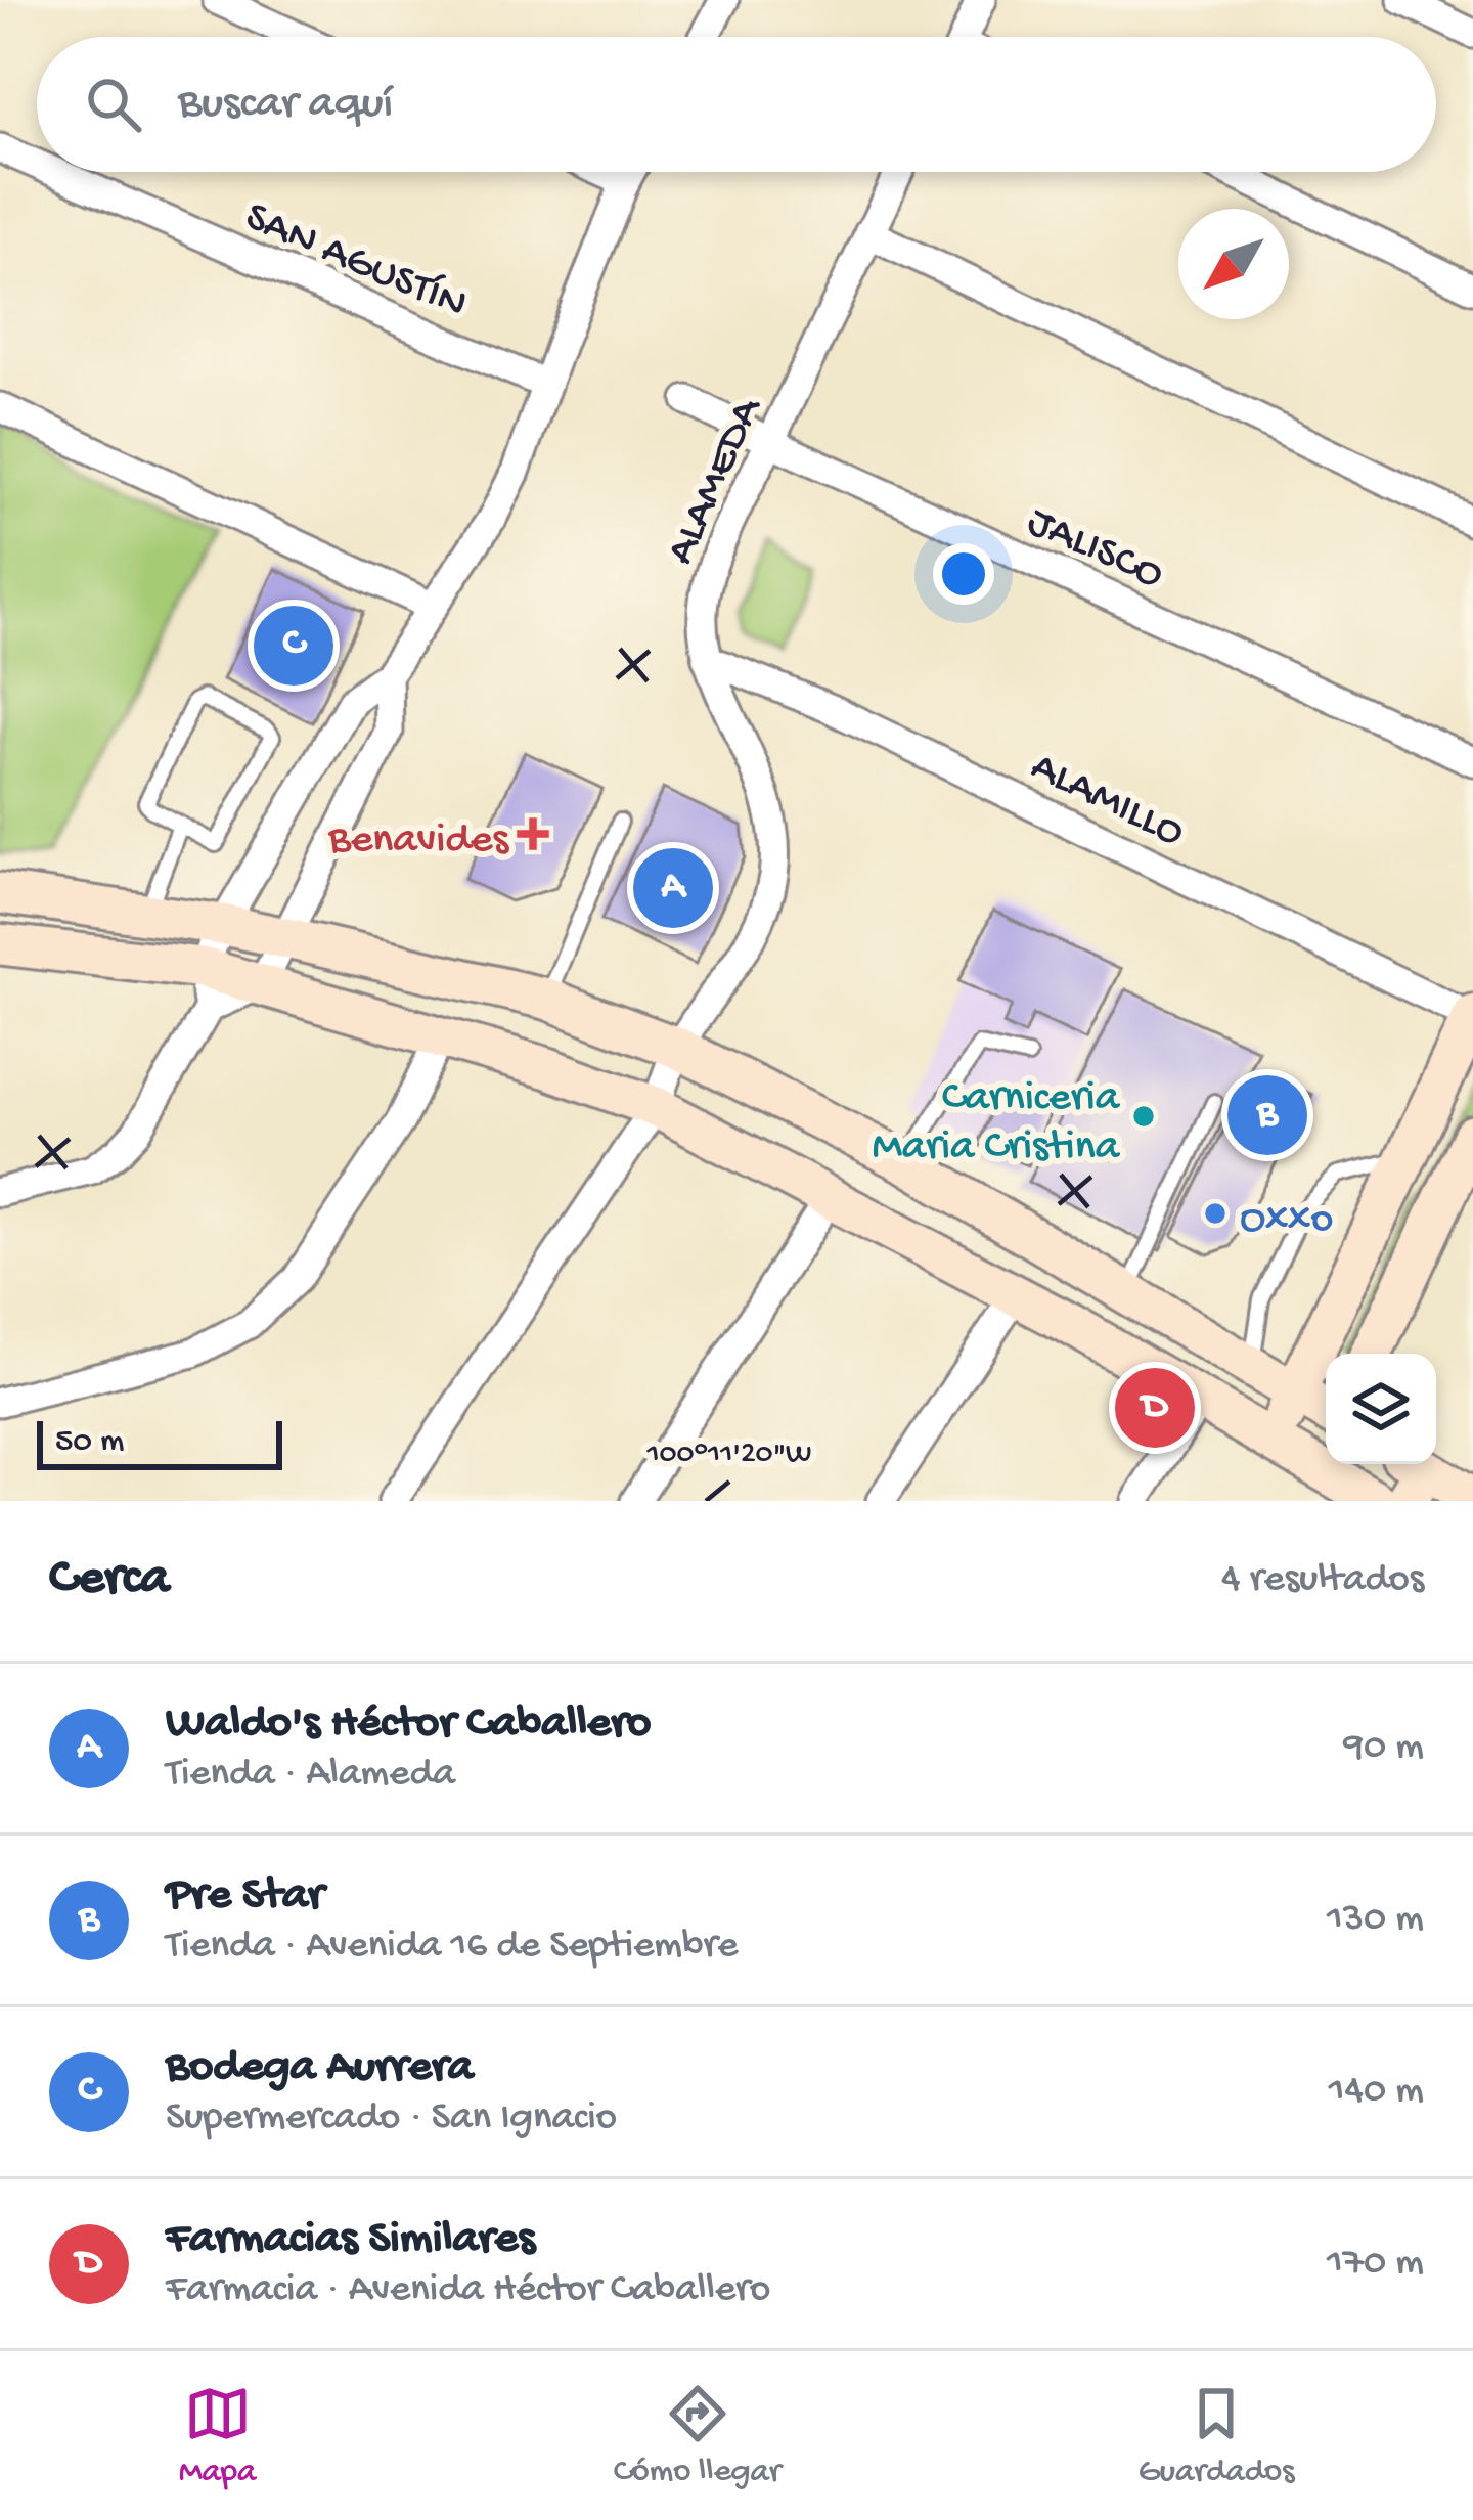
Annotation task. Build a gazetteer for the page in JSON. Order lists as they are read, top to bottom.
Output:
{
  "streets": {
    "street": [
      "SAN AGUSTÍN",
      "ALAMEDA",
      "JALISCO",
      "ALAMILLO"
    ]
  },
  "crossings": [
    ["ALAMEDA", "JALISCO"],
    ["ALAMEDA", "ALAMILLO"]
  ],
  "places": {
    "health": ["Benavides"],
    "other": ["Carniceria Maria Cristina", "Oxxo"]
  },
  "scale_bar": "50 m",
  "north": "bottom left",
  "page": {
    "search": "Buscar aquí",
    "pins": [
      "C",
      "A",
      "B",
      "D"
    ],
    "scale": "50 m",
    "heading": ["Cerca", "4 resultados"],
    "list": [
      {
        "mark": "A",
        "name": "Waldo's Héctor Caballero",
        "note": "Tienda · Alameda",
        "value": "90 m"
      },
      {
        "mark": "B",
        "name": "Pre Star",
        "note": "Tienda · Avenida 16 de Septiembre",
        "value": "130 m"
      },
      {
        "mark": "C",
        "name": "Bodega Aurrera",
        "note": "Supermercado · San Ignacio",
        "value": "140 m"
      },
      {
        "mark": "D",
        "name": "Farmacias Similares",
        "note": "Farmacia · Avenida Héctor Caballero",
        "value": "170 m"
      }
    ],
    "nav": ["Mapa", "Cómo llegar", "Guardados"]
  },
  "coordinates": ["100°11'20\"W"]
}
